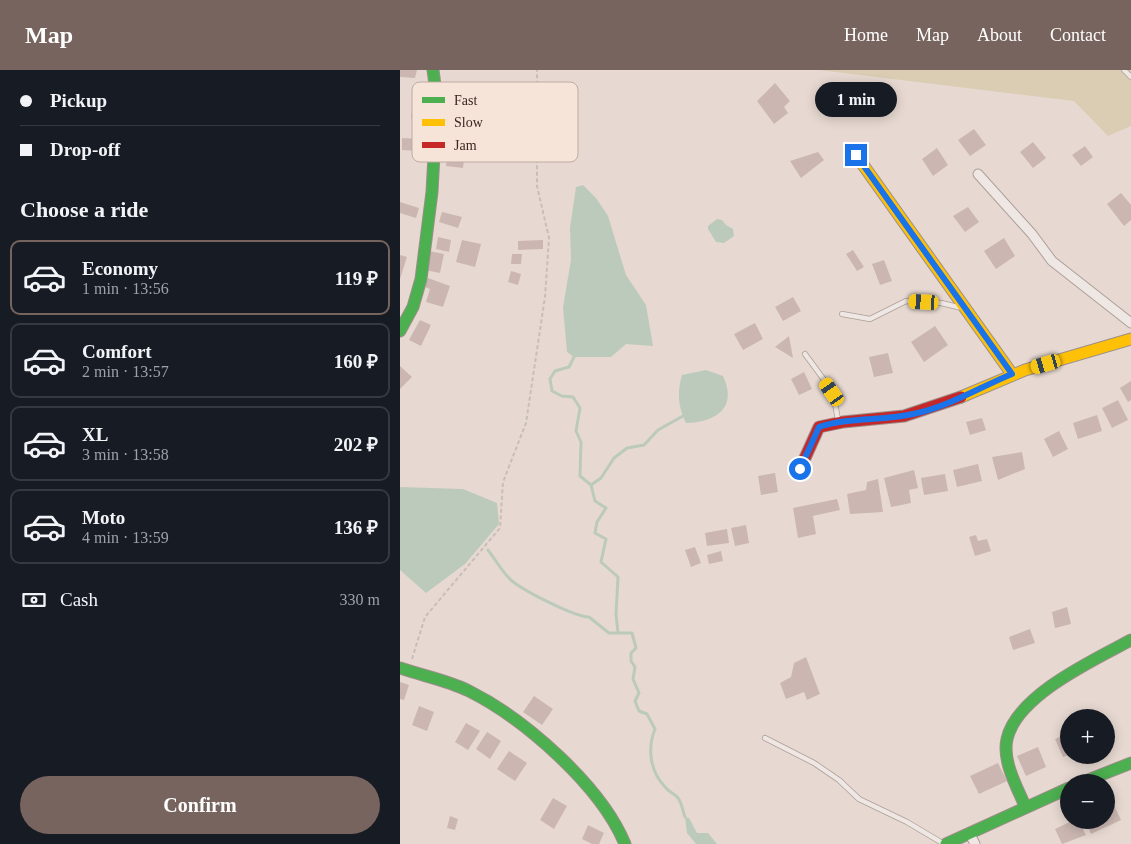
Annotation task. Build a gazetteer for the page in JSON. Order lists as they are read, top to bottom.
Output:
{
  "legend": ["Fast", "Slow", "Jam"],
  "page": {
    "header": "Map",
    "nav": [
      "Home",
      "Map",
      "About",
      "Contact"
    ],
    "banner": ["Pickup", "Drop-off"],
    "bubble": "1 min",
    "heading": "Choose a ride",
    "list": [
      {
        "name": "Economy",
        "note": "1 min · 13:56",
        "value": "119 ₽"
      },
      {
        "name": "Comfort",
        "note": "2 min · 13:57",
        "value": "160 ₽"
      },
      {
        "name": "XL",
        "note": "3 min · 13:58",
        "value": "202 ₽"
      },
      {
        "name": "Moto",
        "note": "4 min · 13:59",
        "value": "136 ₽"
      }
    ],
    "pay": ["Cash", "330 m"],
    "map_buttons": ["+", "−"],
    "buttons": "Confirm"
  }
}
